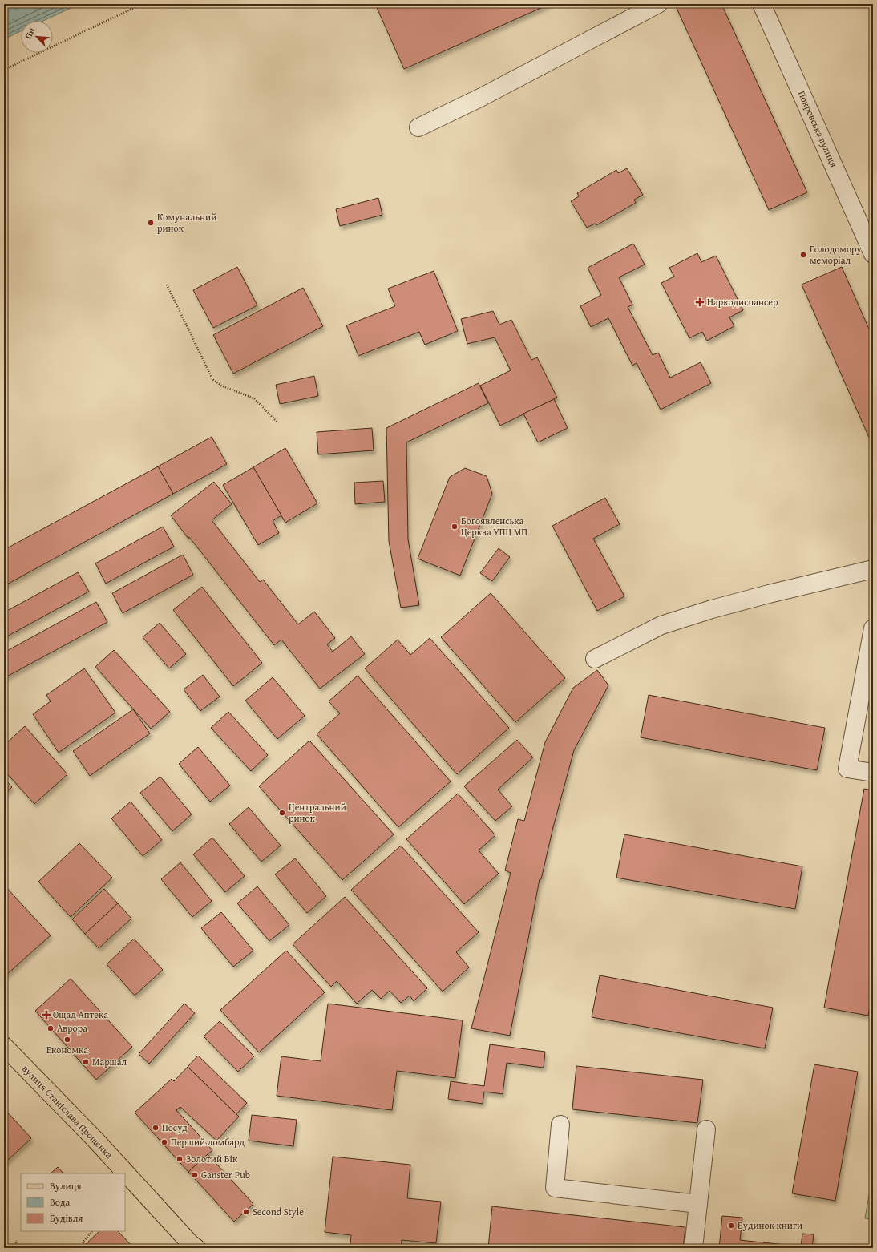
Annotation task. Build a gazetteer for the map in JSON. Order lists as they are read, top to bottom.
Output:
{
  "streets": {
    "main road": ["вулиця Станіслава Прощенка"],
    "street": ["Покровська вулиця"]
  },
  "places": {
    "other": [
      "Комунальний ринок",
      "Голодомору меморіал",
      "Богоявленська Церква УПЦ МП",
      "Центральний ринок",
      "Аврора",
      "Економка",
      "Маршал",
      "Посуд",
      "Перший ломбард",
      "Золотий Вік",
      "Ganster Pub",
      "Second Style",
      "Будинок книги"
    ],
    "health": ["Наркодиспансер", "Ощад Аптека"]
  },
  "legend": ["Вулиця", "Вода", "Будівля"],
  "north": "top left"
}
